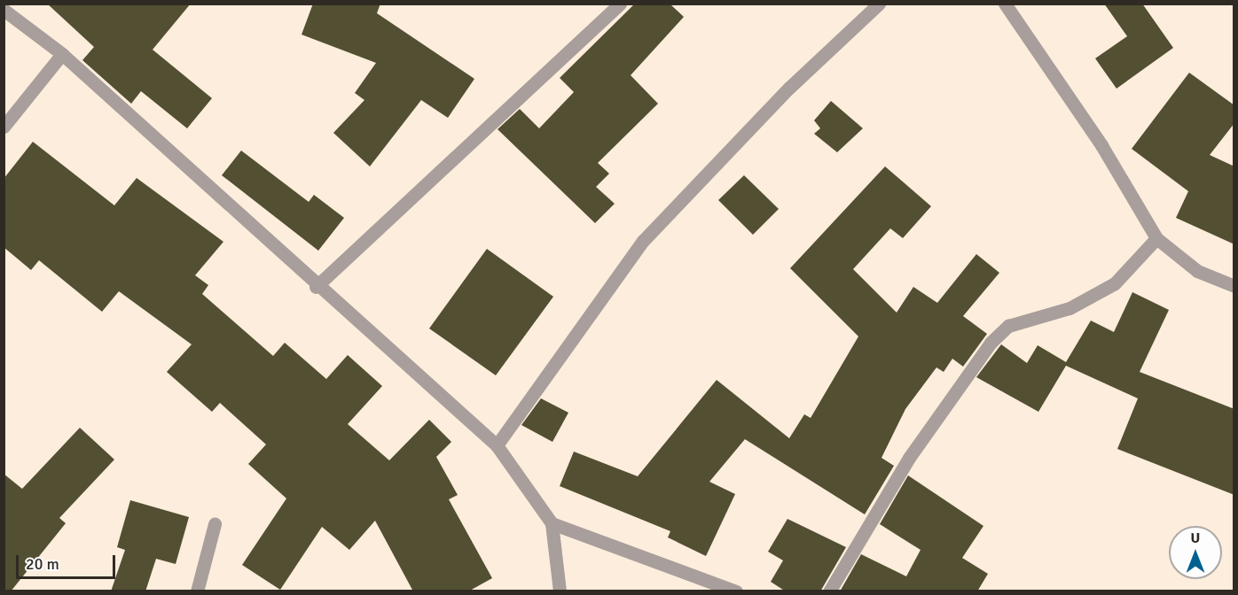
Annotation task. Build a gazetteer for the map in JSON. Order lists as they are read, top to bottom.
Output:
{
  "scale_bar": "20 m",
  "north": "top"
}
